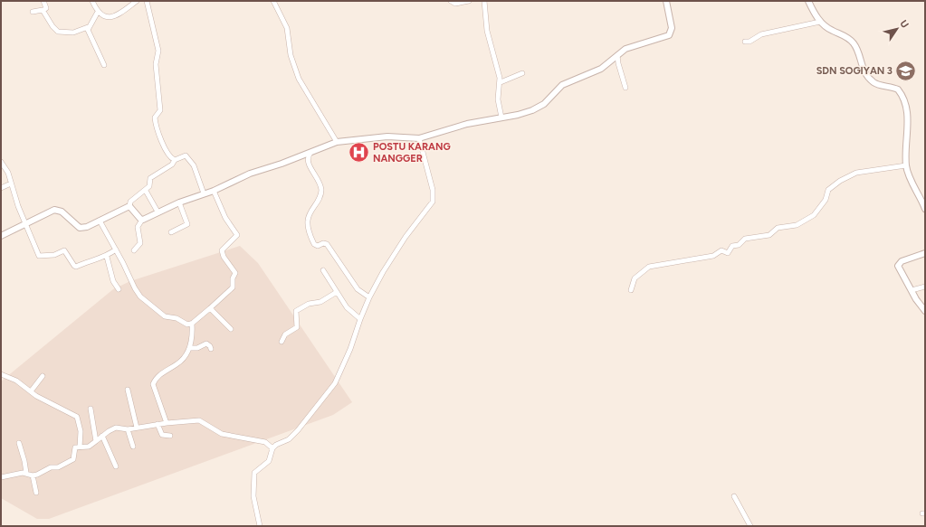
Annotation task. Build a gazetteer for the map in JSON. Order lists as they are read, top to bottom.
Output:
{
  "places": {
    "school or university": ["SDN SOGIYAN 3"],
    "hospital": ["POSTU KARANG NANGGER"]
  },
  "north": "top right"
}
